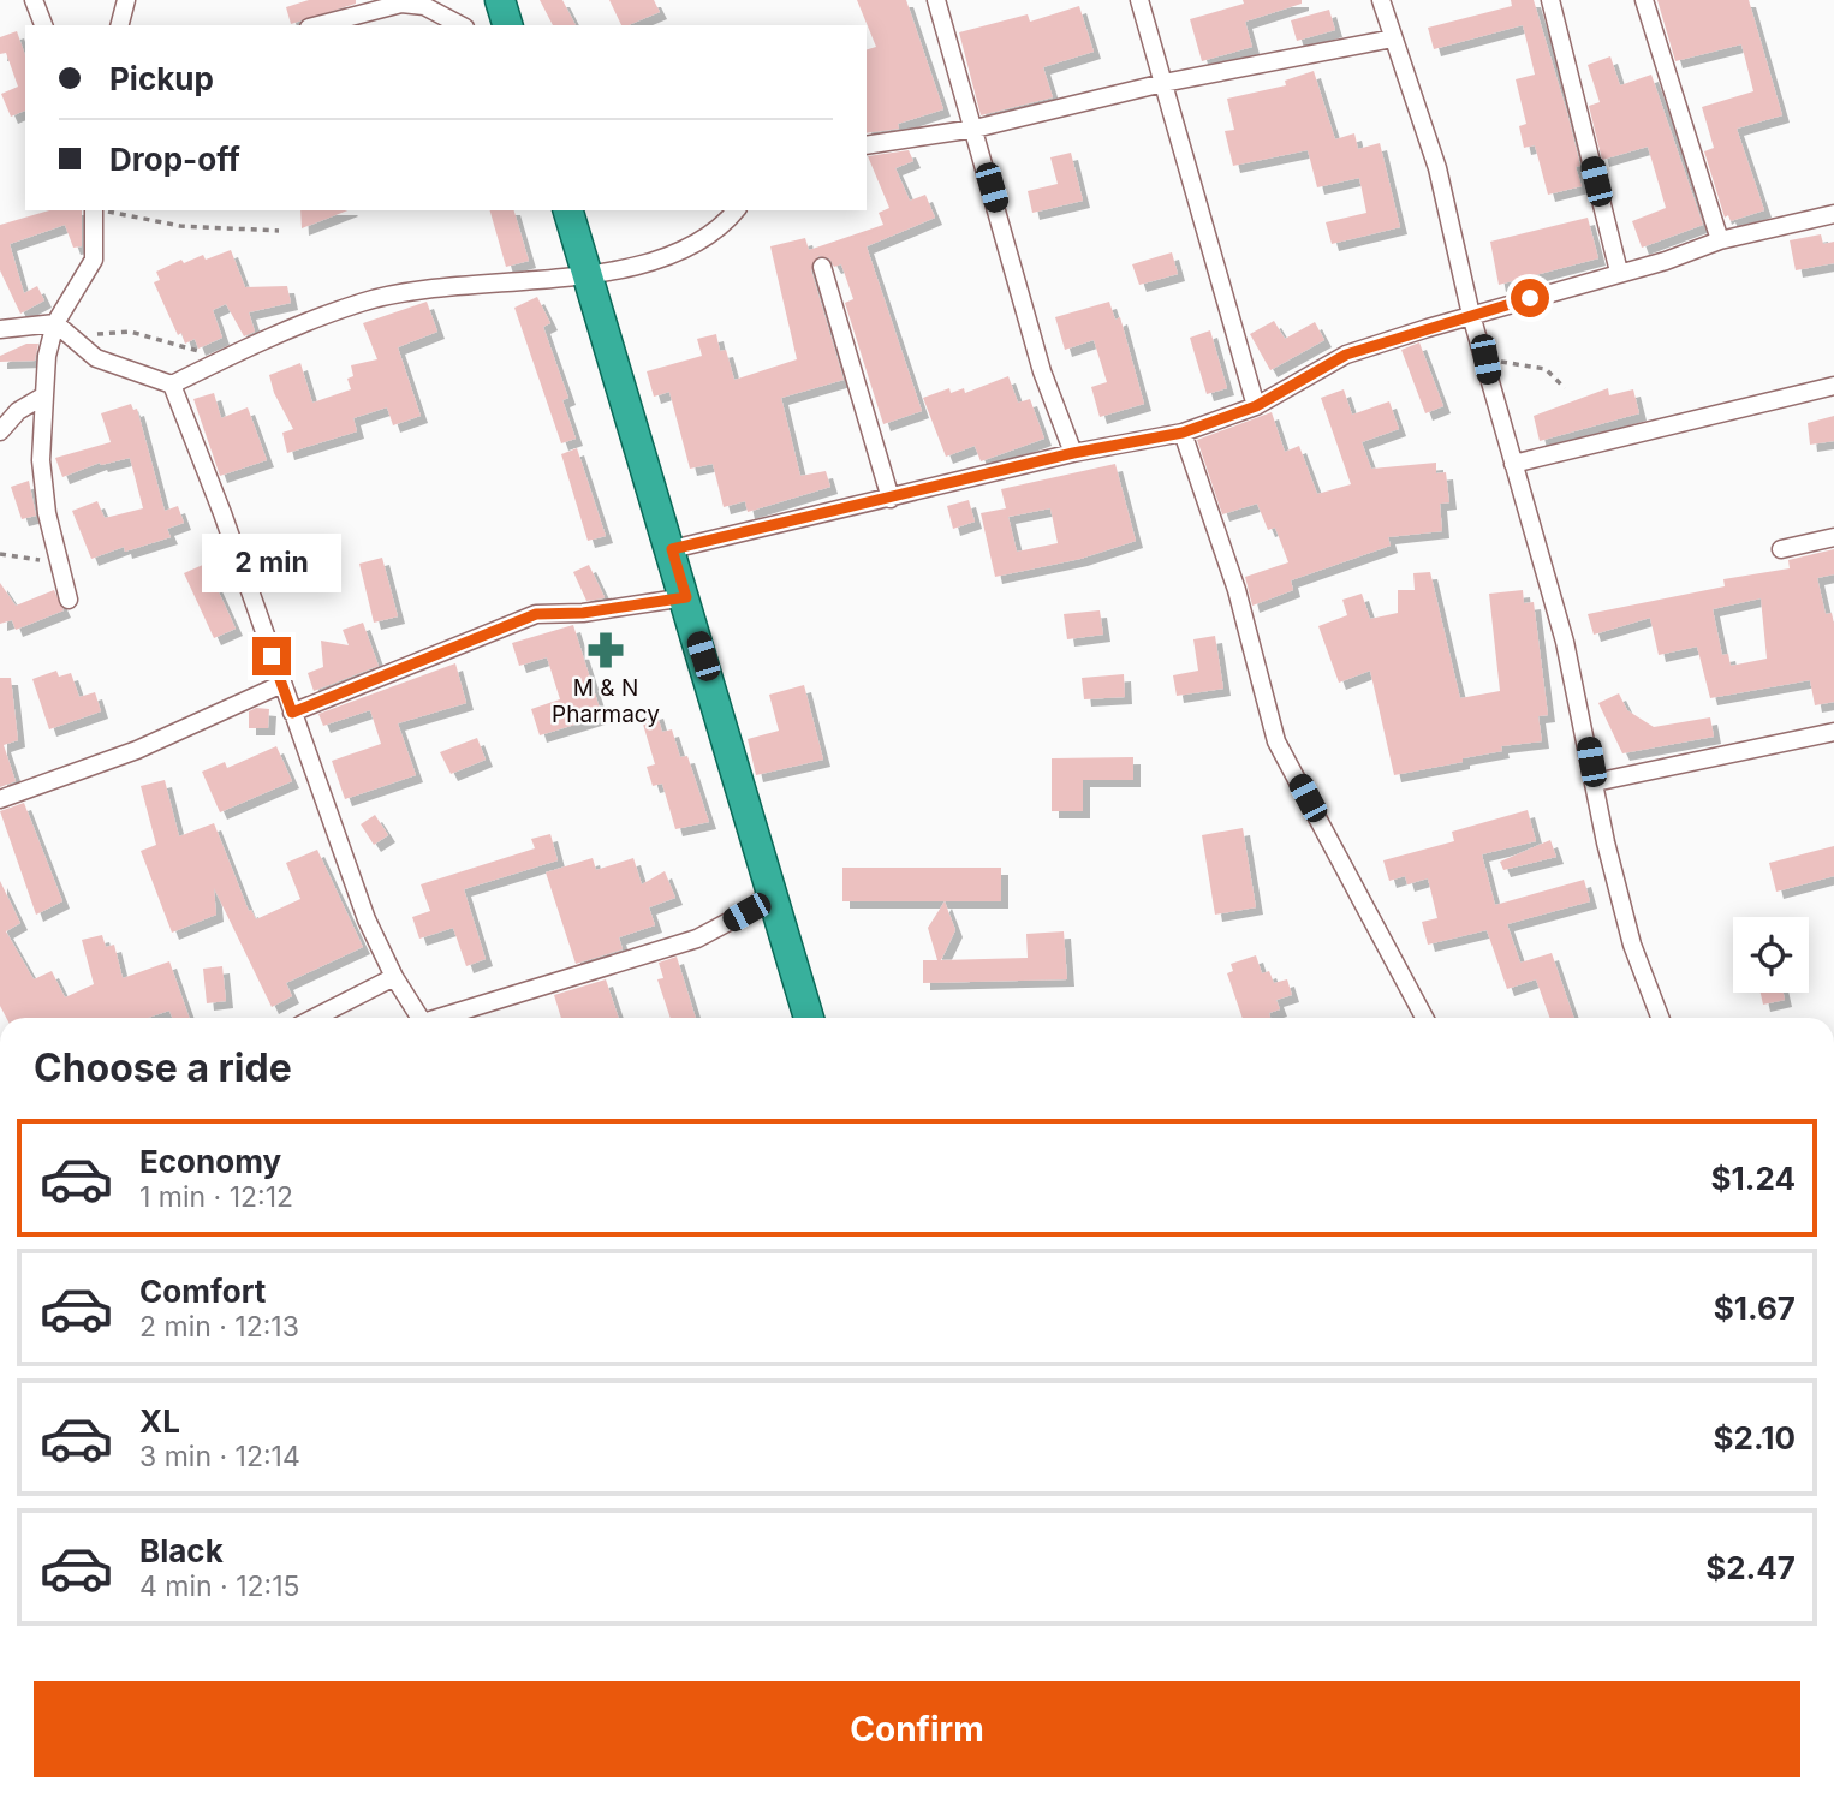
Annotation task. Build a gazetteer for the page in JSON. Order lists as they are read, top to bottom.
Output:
{
  "places": {
    "pharmacy": ["M & N Pharmacy"]
  },
  "page": {
    "banner": ["Pickup", "Drop-off"],
    "bubble": "2 min",
    "heading": "Choose a ride",
    "list": [
      {
        "name": "Economy",
        "note": "1 min · 12:12",
        "value": "$1.24"
      },
      {
        "name": "Comfort",
        "note": "2 min · 12:13",
        "value": "$1.67"
      },
      {
        "name": "XL",
        "note": "3 min · 12:14",
        "value": "$2.10"
      },
      {
        "name": "Black",
        "note": "4 min · 12:15",
        "value": "$2.47"
      }
    ],
    "buttons": "Confirm"
  }
}
